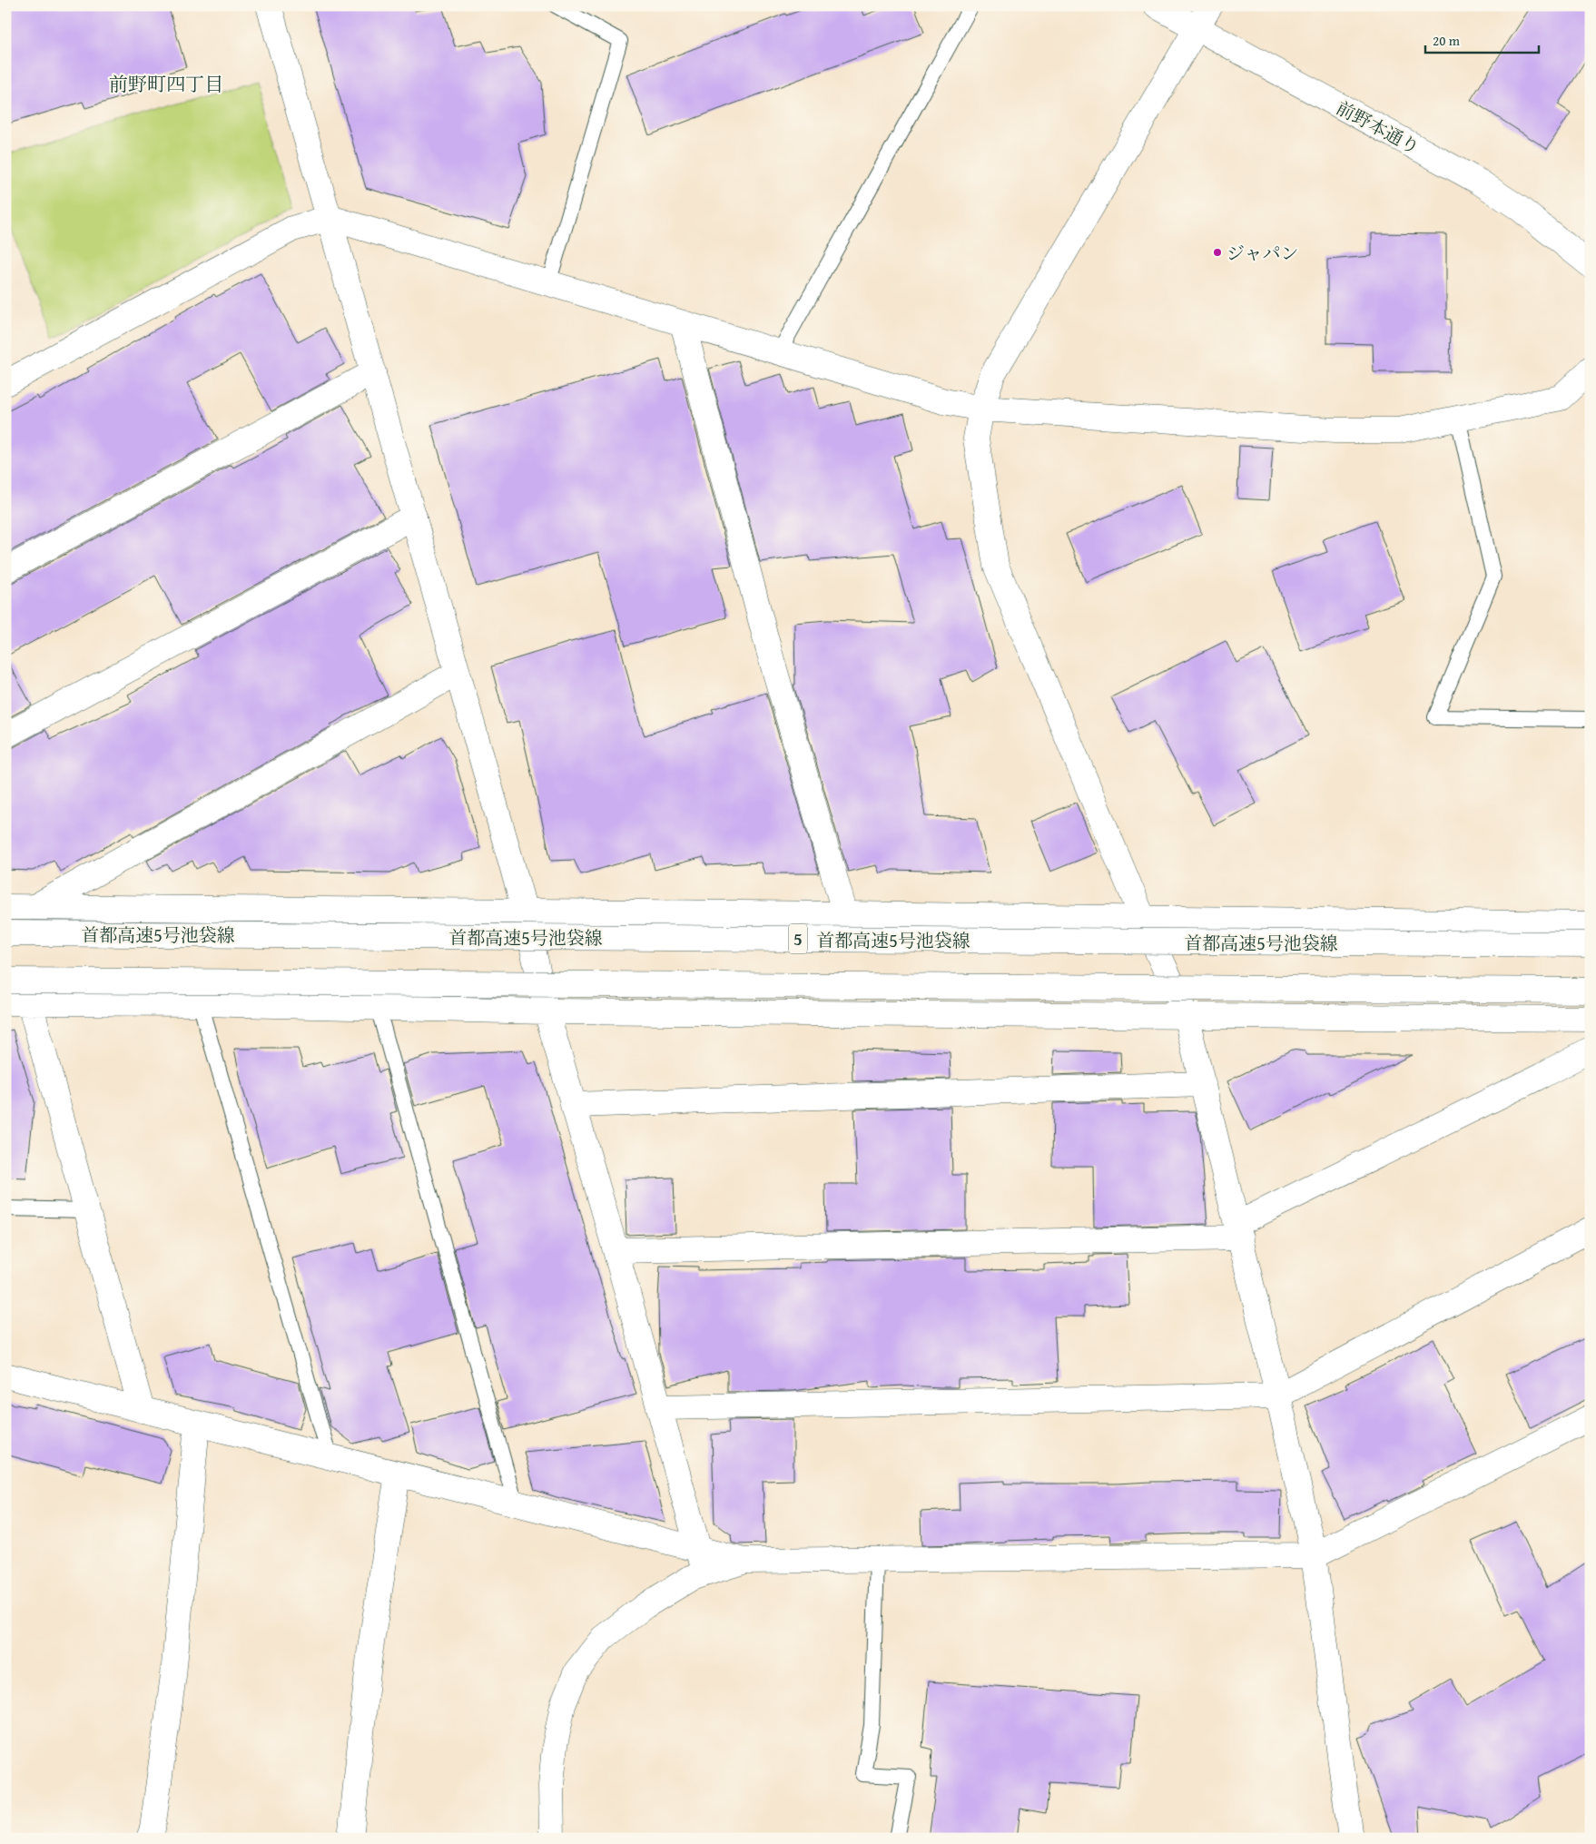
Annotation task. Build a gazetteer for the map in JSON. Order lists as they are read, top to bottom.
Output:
{
  "streets": {
    "main road": ["前野本通り", "首都高速5号池袋線", "5"]
  },
  "districts": ["前野町四丁目"],
  "places": ["ジャパン"],
  "scale_bar": "20 m"
}
